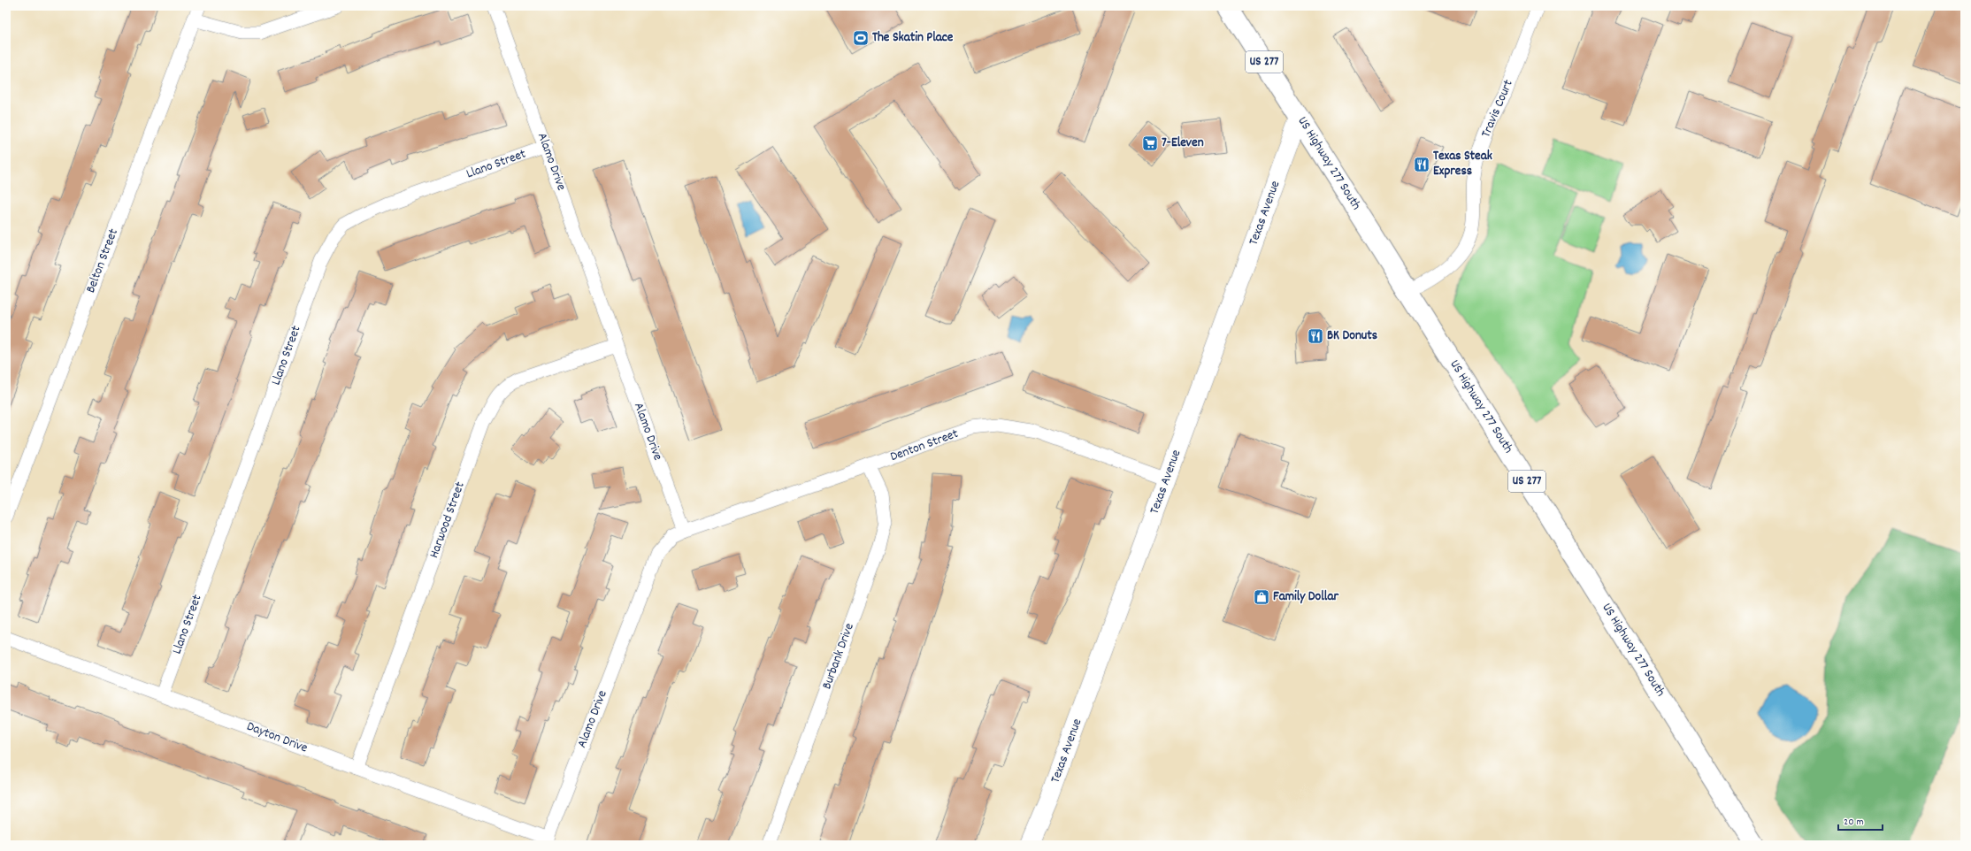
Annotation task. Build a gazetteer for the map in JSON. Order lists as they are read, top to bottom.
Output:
{
  "streets": {
    "highway": ["US 277", "US Highway 277 South"],
    "street": [
      "Travis Court",
      "Alamo Drive",
      "Llano Street",
      "Texas Avenue",
      "Belton Street",
      "Denton Street",
      "Harwood Street",
      "Burbank Drive",
      "Dayton Drive"
    ]
  },
  "crossings": [
    ["Travis Court", "US Highway 277 South"],
    ["Alamo Drive", "Llano Street"],
    ["Alamo Drive", "Denton Street"],
    ["Alamo Drive", "Harwood Street"],
    ["Alamo Drive", "Dayton Drive"],
    ["US Highway 277 South", "Texas Avenue"],
    ["Llano Street", "Dayton Drive"],
    ["Texas Avenue", "Denton Street"],
    ["Denton Street", "Burbank Drive"],
    ["Harwood Street", "Dayton Drive"]
  ],
  "places": {
    "sports": ["The Skatin Place"],
    "supermarket": ["7-Eleven"],
    "restaurant": ["Texas Steak Express", "BK Donuts"],
    "shop": ["Family Dollar"]
  },
  "scale_bar": "20 m"
}
